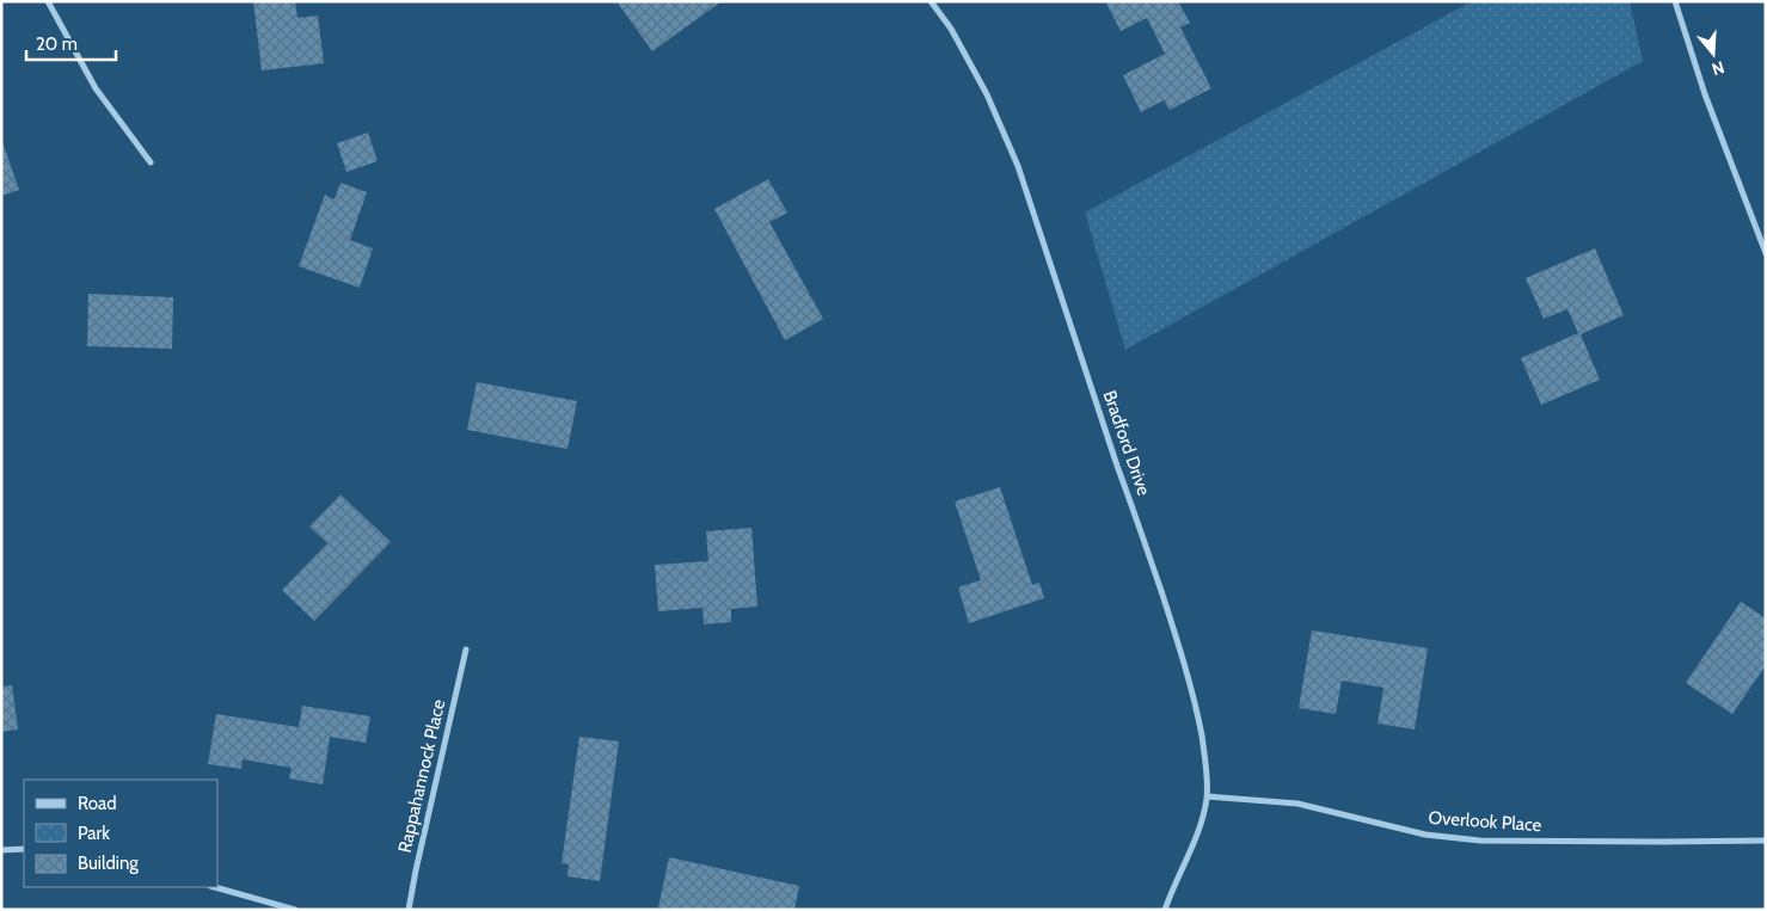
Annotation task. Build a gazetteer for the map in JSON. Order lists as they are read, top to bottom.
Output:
{
  "streets": {
    "street": ["Bradford Drive", "Rappahannock Place", "Overlook Place"]
  },
  "crossings": [
    ["Bradford Drive", "Overlook Place"]
  ],
  "legend": ["Road", "Park", "Building"],
  "scale_bar": "20 m",
  "north": "bottom"
}
